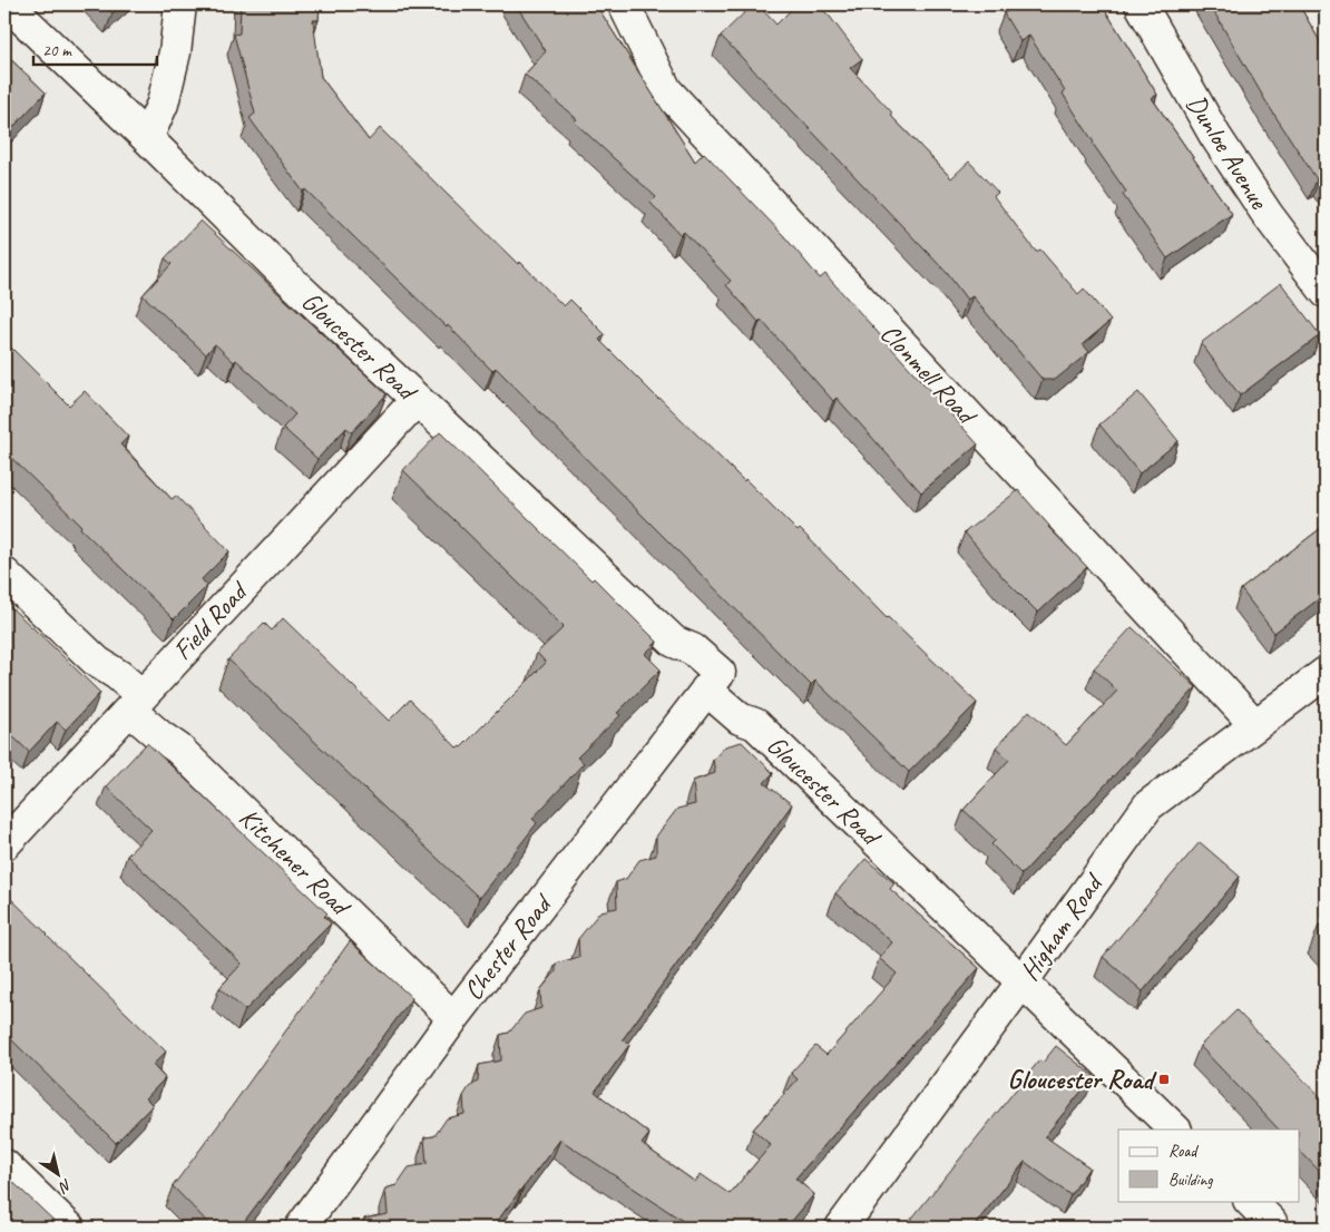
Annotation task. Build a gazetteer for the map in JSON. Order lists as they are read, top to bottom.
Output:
{
  "streets": {
    "street": [
      "Dunloe Avenue",
      "Gloucester Road",
      "Clonmell Road",
      "Field Road",
      "Kitchener Road",
      "Higham Road",
      "Chester Road"
    ]
  },
  "crossings": [
    ["Gloucester Road", "Field Road"],
    ["Gloucester Road", "Higham Road"],
    ["Gloucester Road", "Chester Road"],
    ["Clonmell Road", "Higham Road"],
    ["Field Road", "Kitchener Road"],
    ["Kitchener Road", "Chester Road"]
  ],
  "places": {
    "transit": ["Gloucester Road"]
  },
  "legend": ["Road", "Building"],
  "scale_bar": "20 m",
  "north": "bottom right"
}
